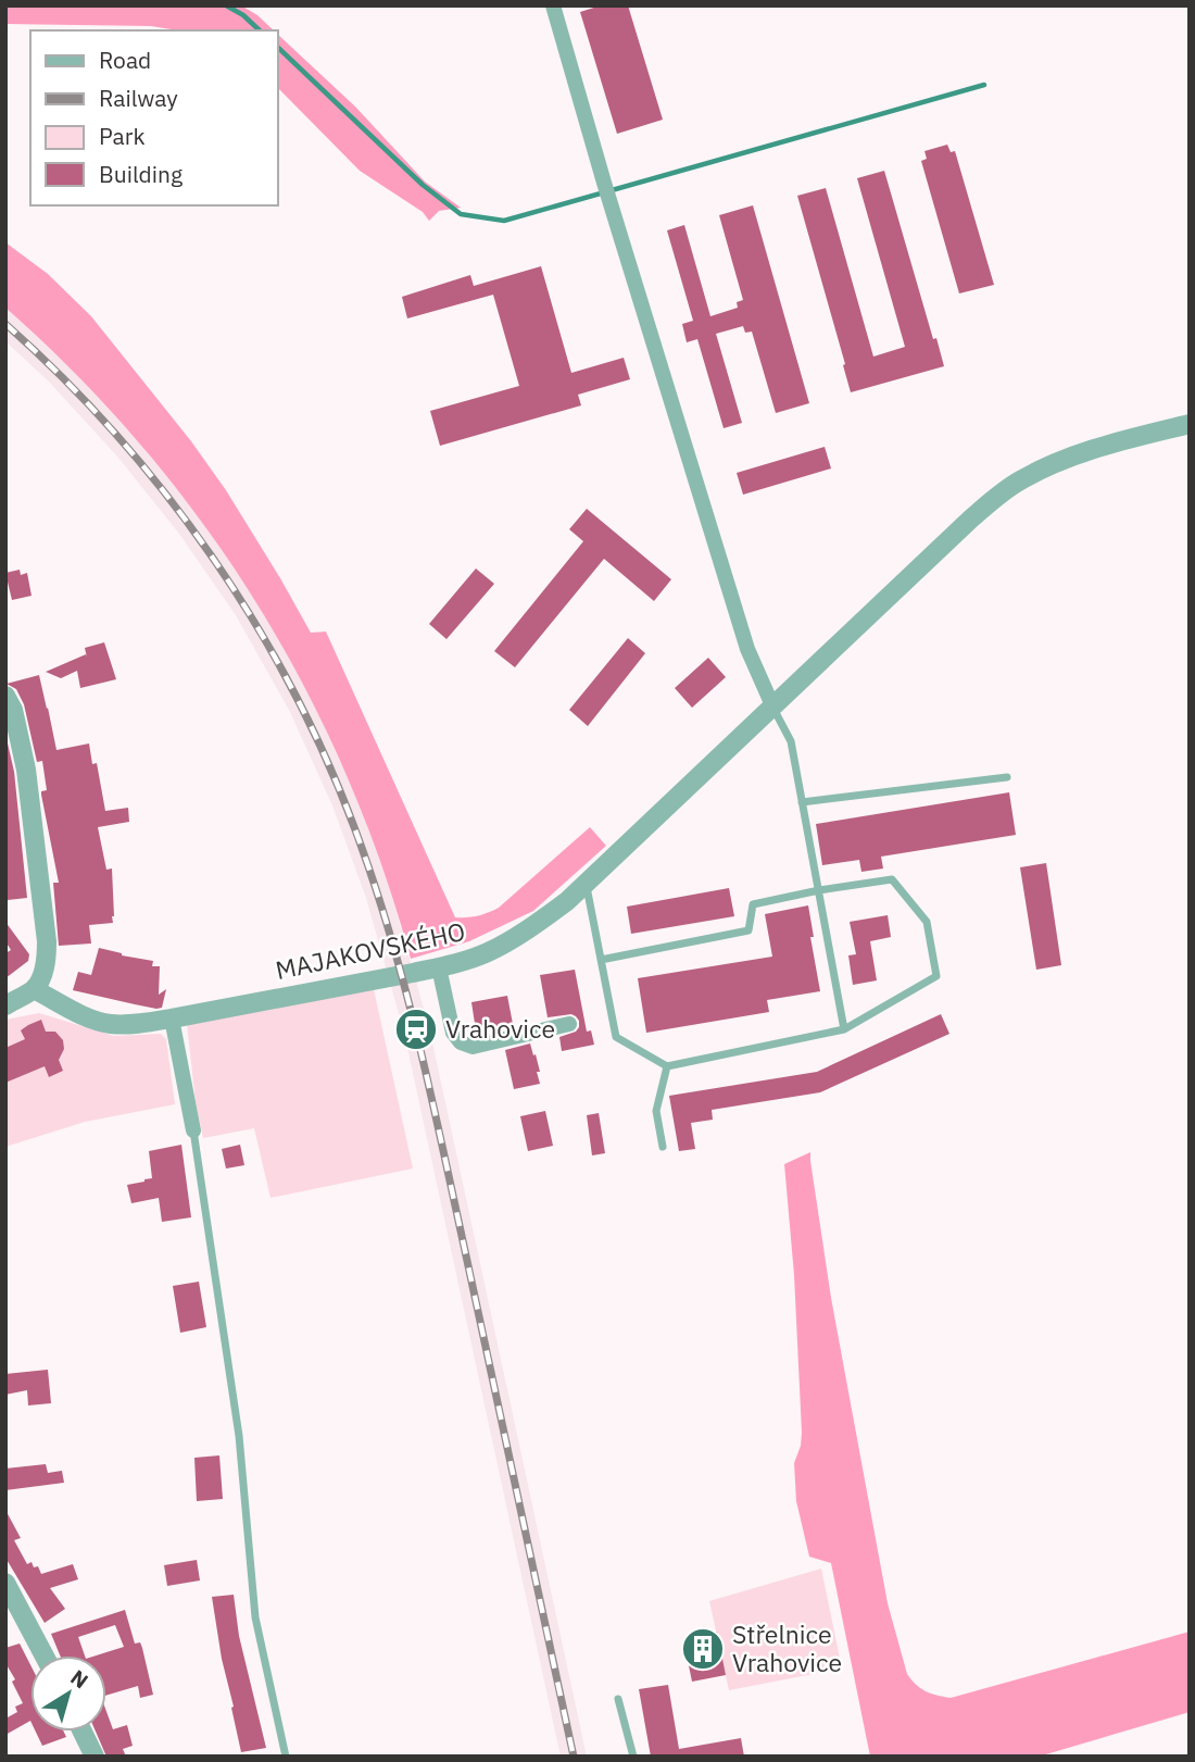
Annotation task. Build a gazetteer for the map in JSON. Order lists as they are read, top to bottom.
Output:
{
  "streets": {
    "street": ["MAJAKOVSKÉHO"]
  },
  "places": {
    "station": ["Vrahovice"],
    "building": ["Střelnice Vrahovice"]
  },
  "legend": [
    "Road",
    "Railway",
    "Park",
    "Building"
  ],
  "north": "top right"
}
